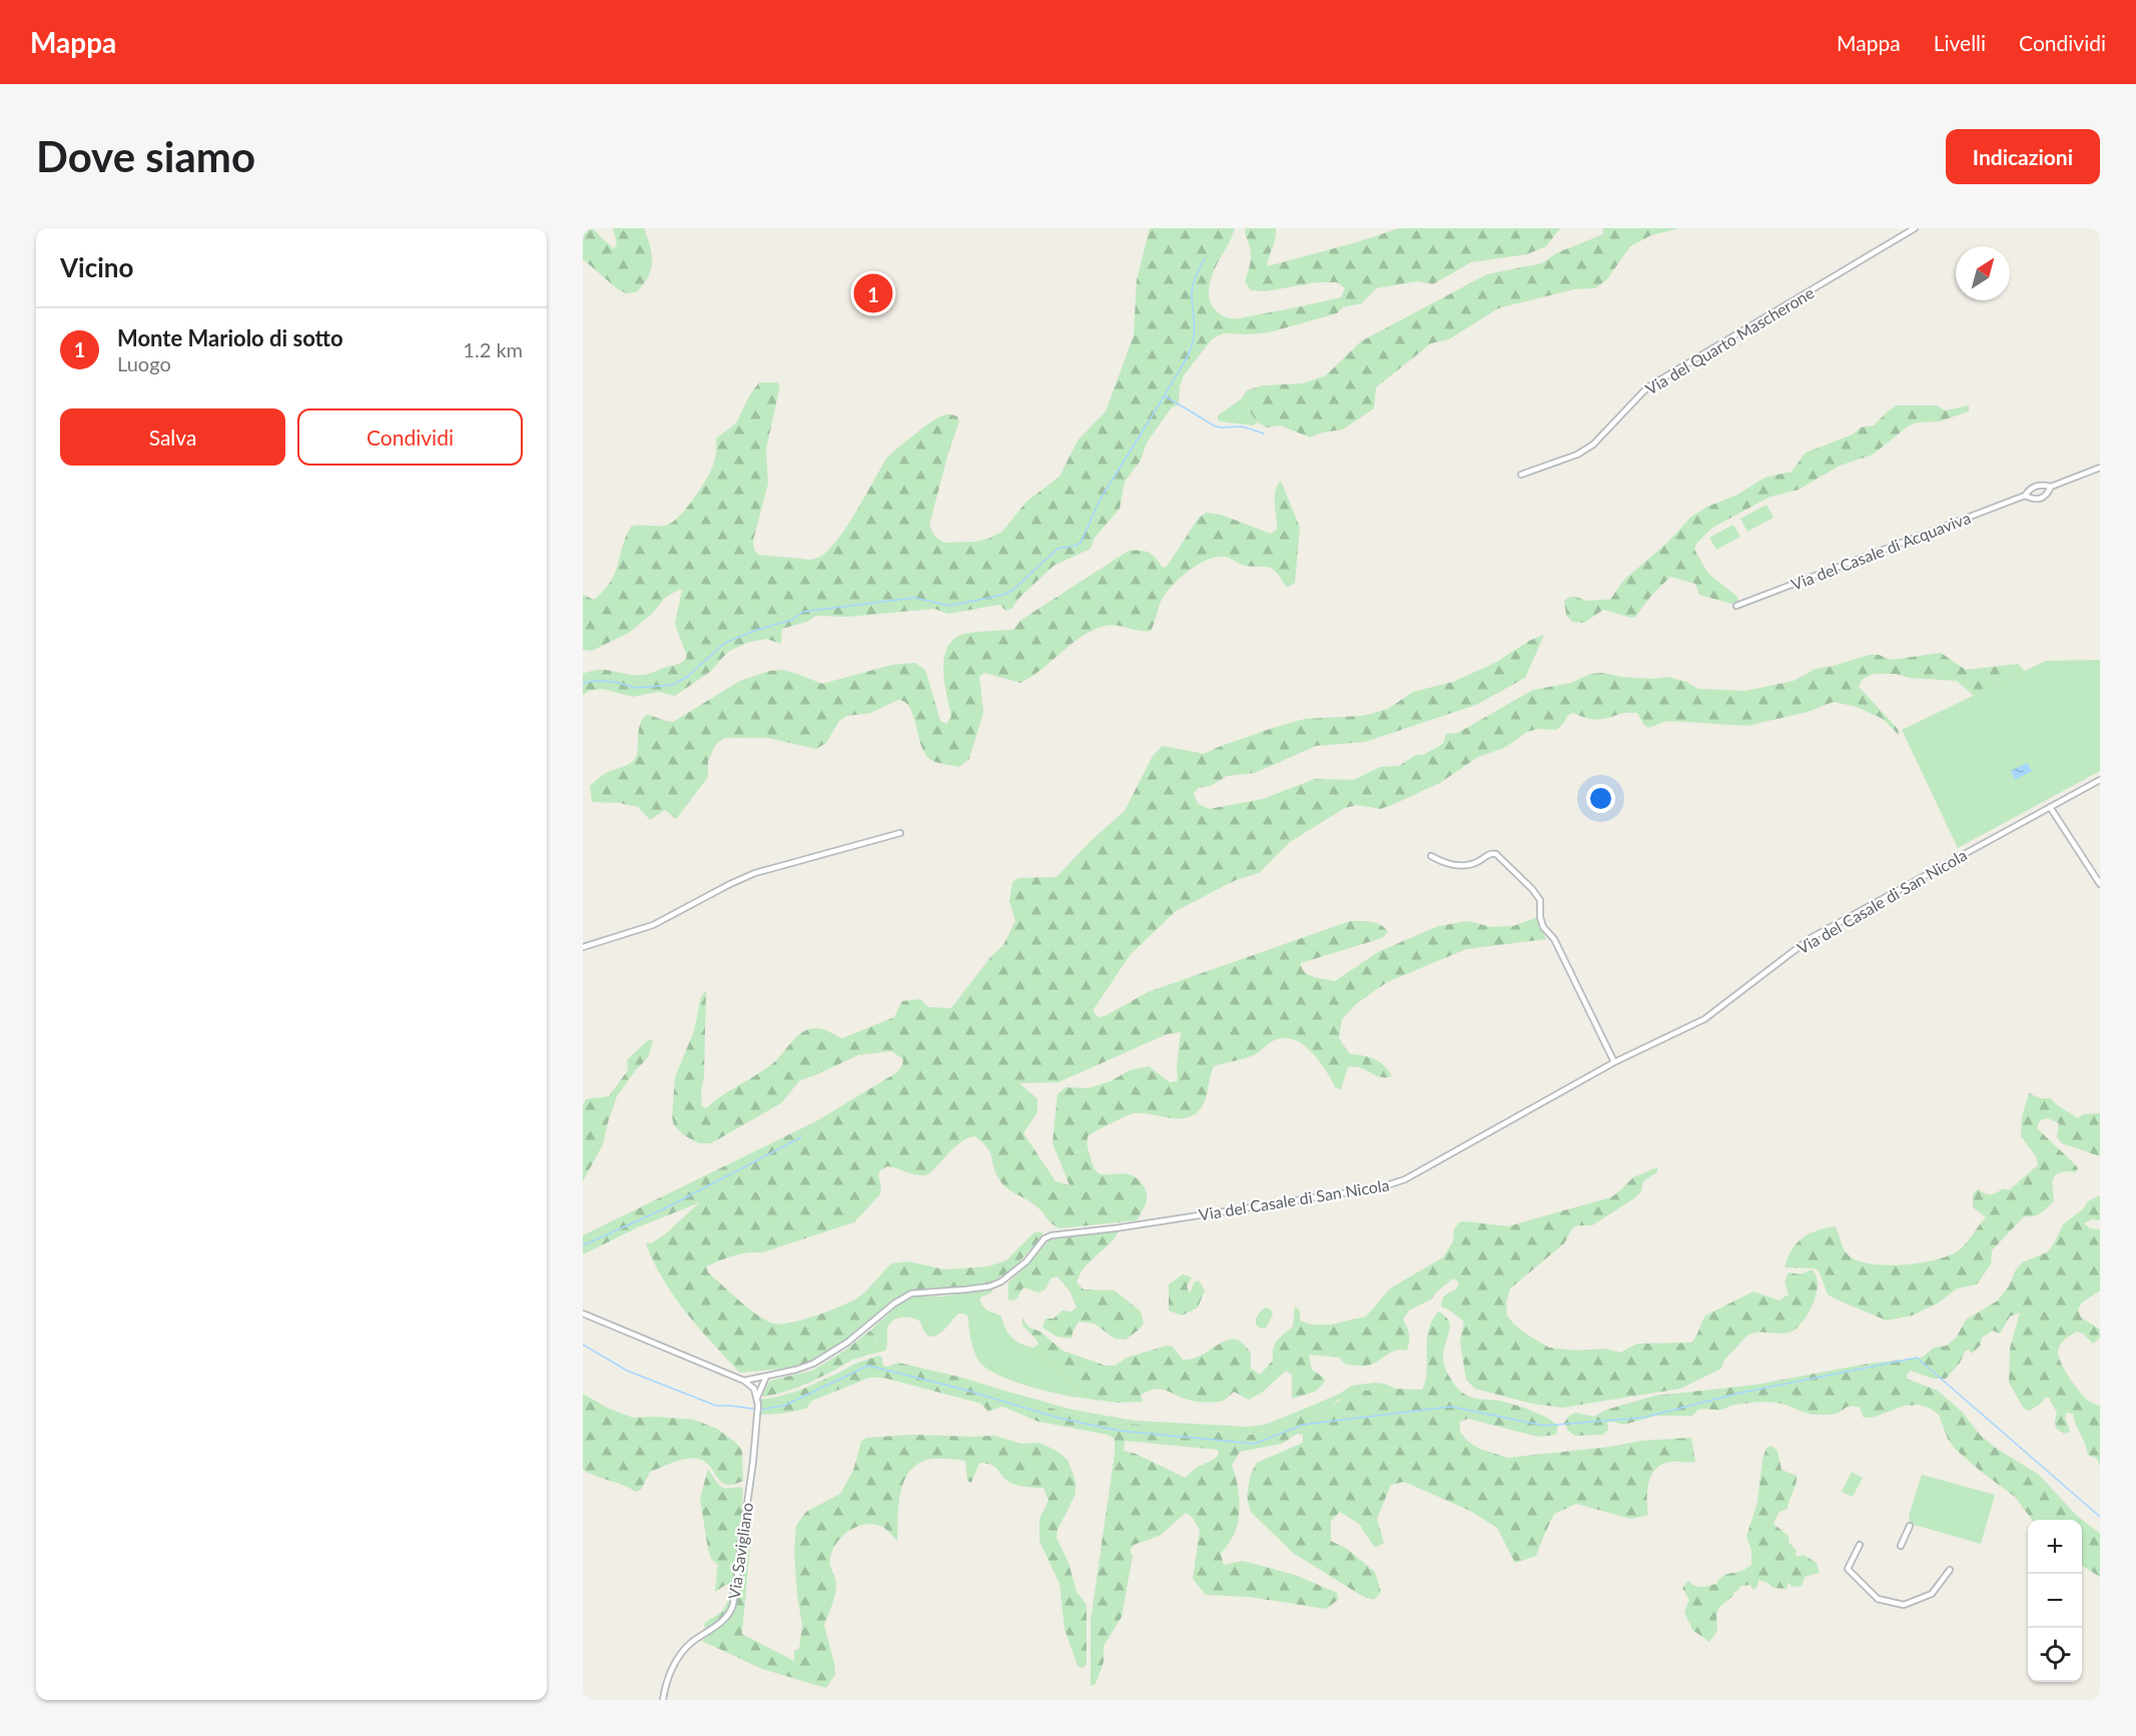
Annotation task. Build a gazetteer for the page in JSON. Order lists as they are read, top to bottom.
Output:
{
  "streets": {
    "street": [
      "Via del Quarto Mascherone",
      "Via del Casale di Acquaviva",
      "Via del Casale di San Nicola",
      "Via Savigliano"
    ]
  },
  "crossings": [
    ["Via del Casale di San Nicola", "Via Savigliano"]
  ],
  "north": "top right",
  "page": {
    "header": "Mappa",
    "nav": ["Mappa", "Livelli", "Condividi"],
    "buttons": [
      "Indicazioni",
      ["Salva", "Condividi"]
    ],
    "title": "Dove siamo",
    "heading": "Vicino",
    "pins": "1",
    "list": [
      {
        "mark": "1",
        "name": "Monte Mariolo di sotto",
        "note": "Luogo",
        "value": "1.2 km"
      }
    ],
    "map_buttons": ["+", "−"]
  }
}
